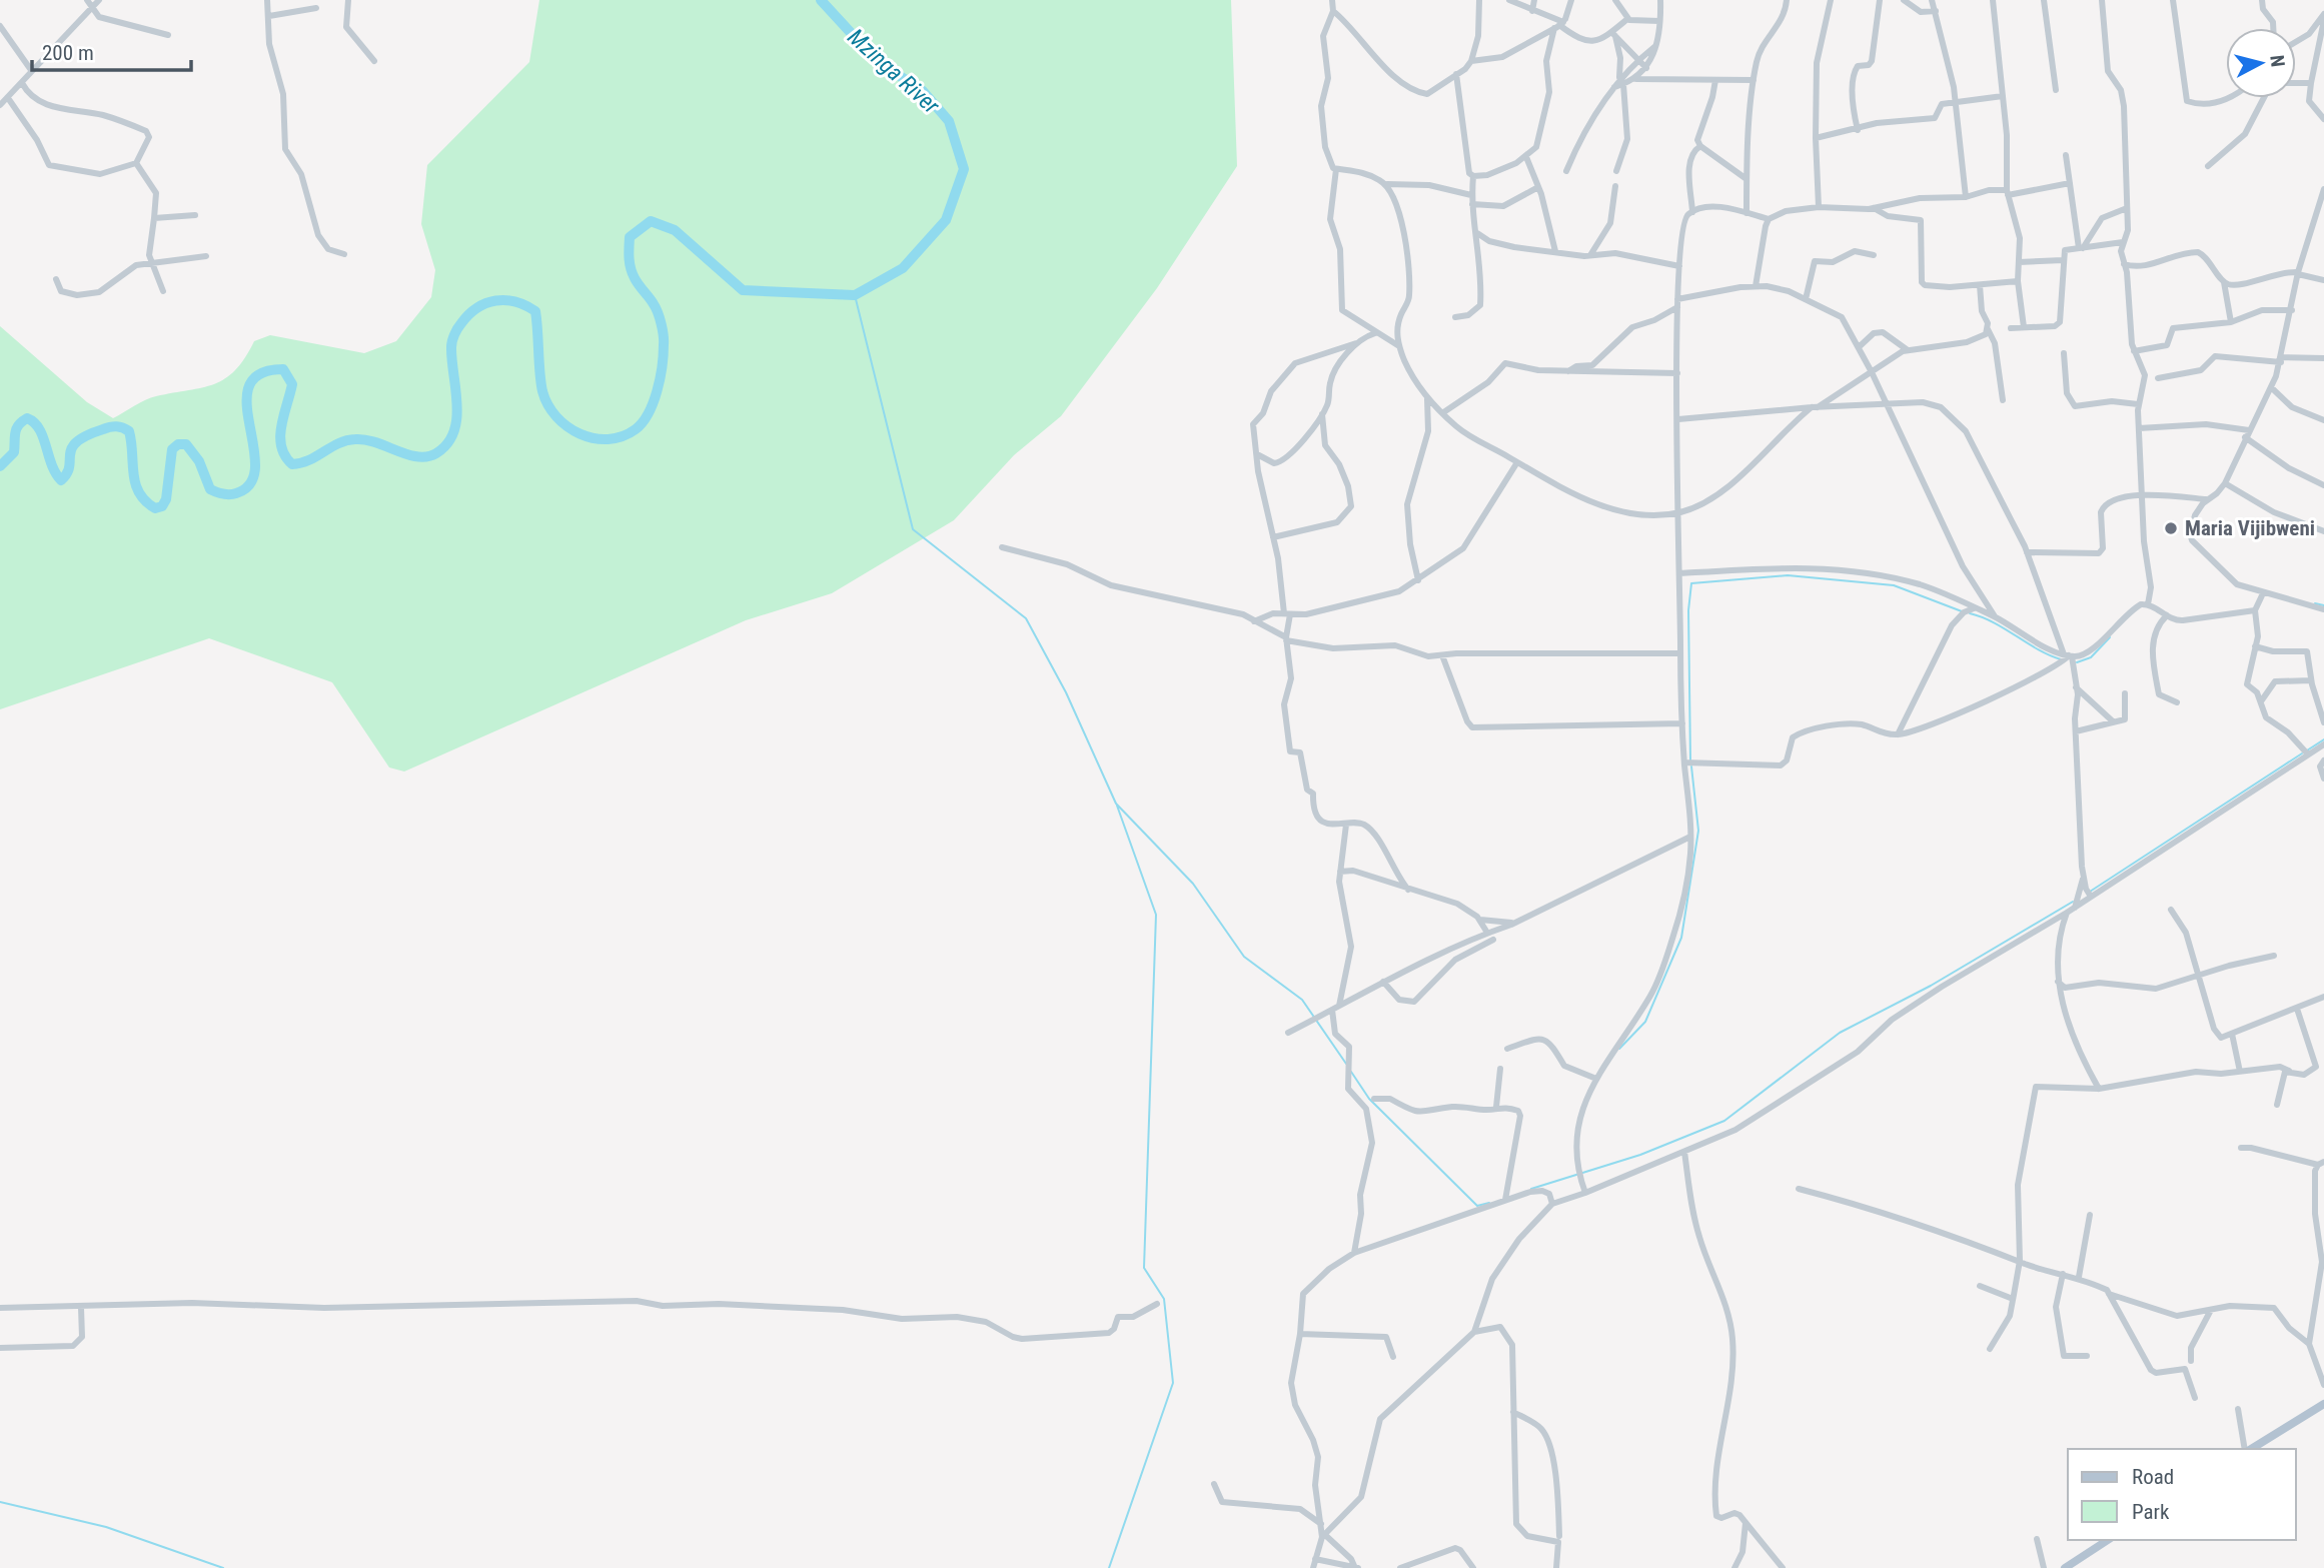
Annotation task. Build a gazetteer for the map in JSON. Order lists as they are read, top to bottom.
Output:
{
  "water": ["Mzinga River"],
  "places": ["Maria Vijibweni"],
  "legend": ["Road", "Park"],
  "scale_bar": "200 m",
  "north": "right"
}
